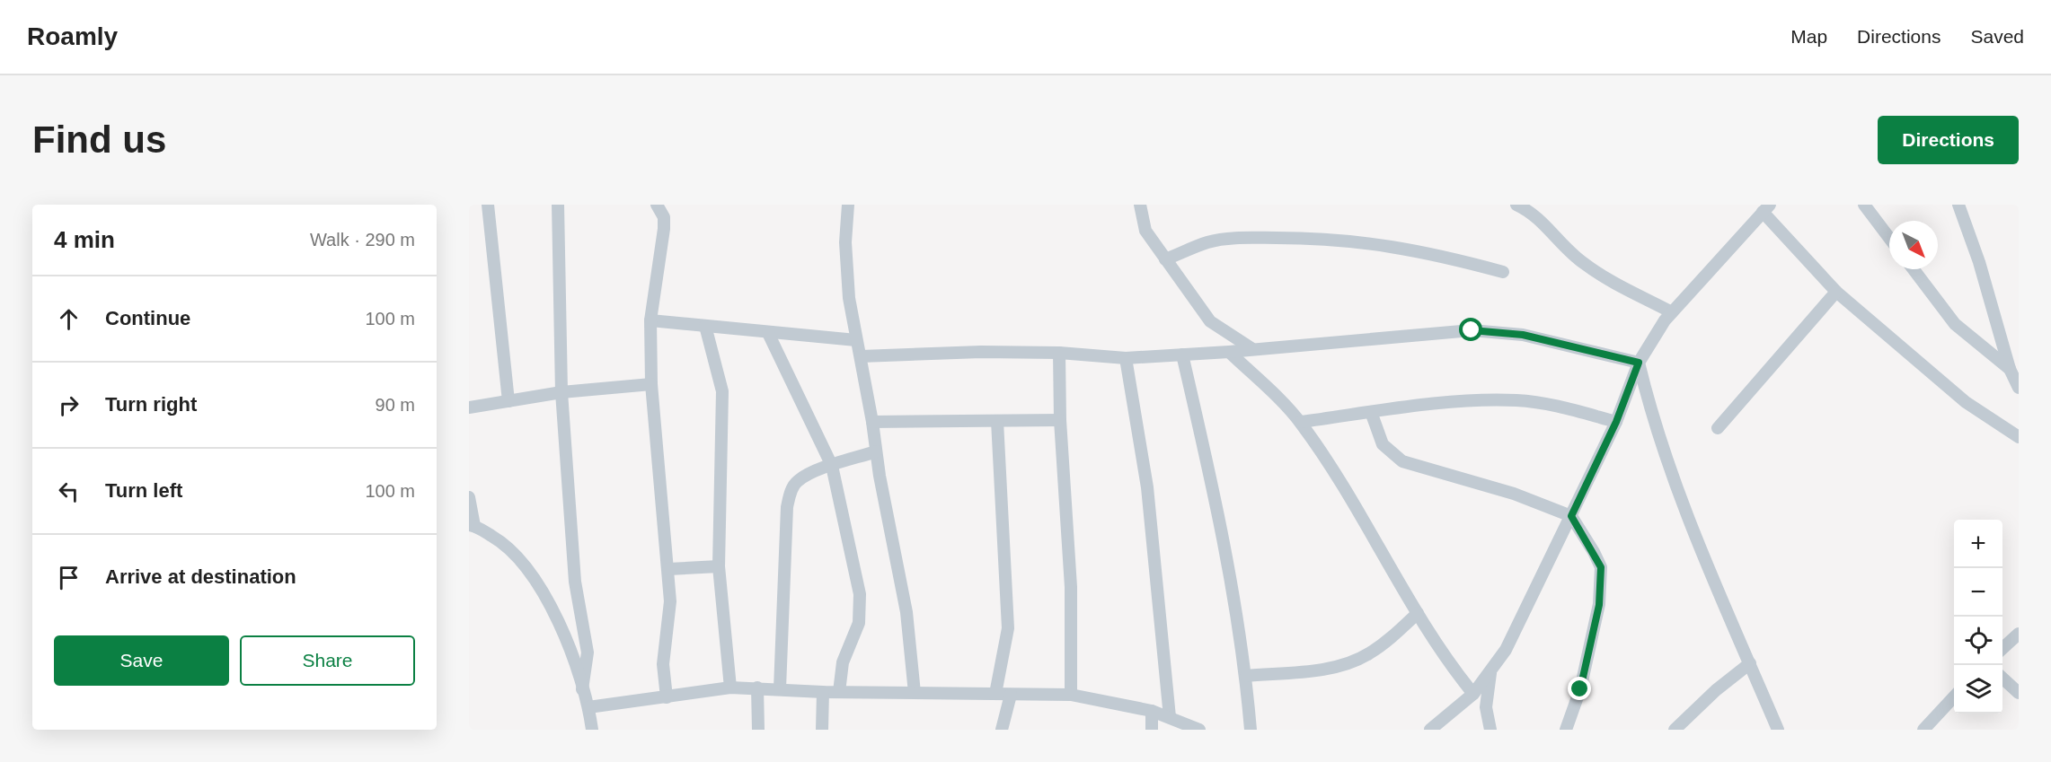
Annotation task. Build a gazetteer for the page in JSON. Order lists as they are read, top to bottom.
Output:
{
  "north": "bottom right",
  "page": {
    "header": "Roamly",
    "nav": ["Map", "Directions", "Saved"],
    "buttons": [
      "Directions",
      ["Save", "Share"]
    ],
    "title": "Find us",
    "heading": ["4 min", "Walk · 290 m"],
    "list": [
      ["Continue", "100 m"],
      ["Turn right", "90 m"],
      ["Turn left", "100 m"],
      "Arrive at destination"
    ],
    "map_buttons": ["+", "−"]
  }
}
